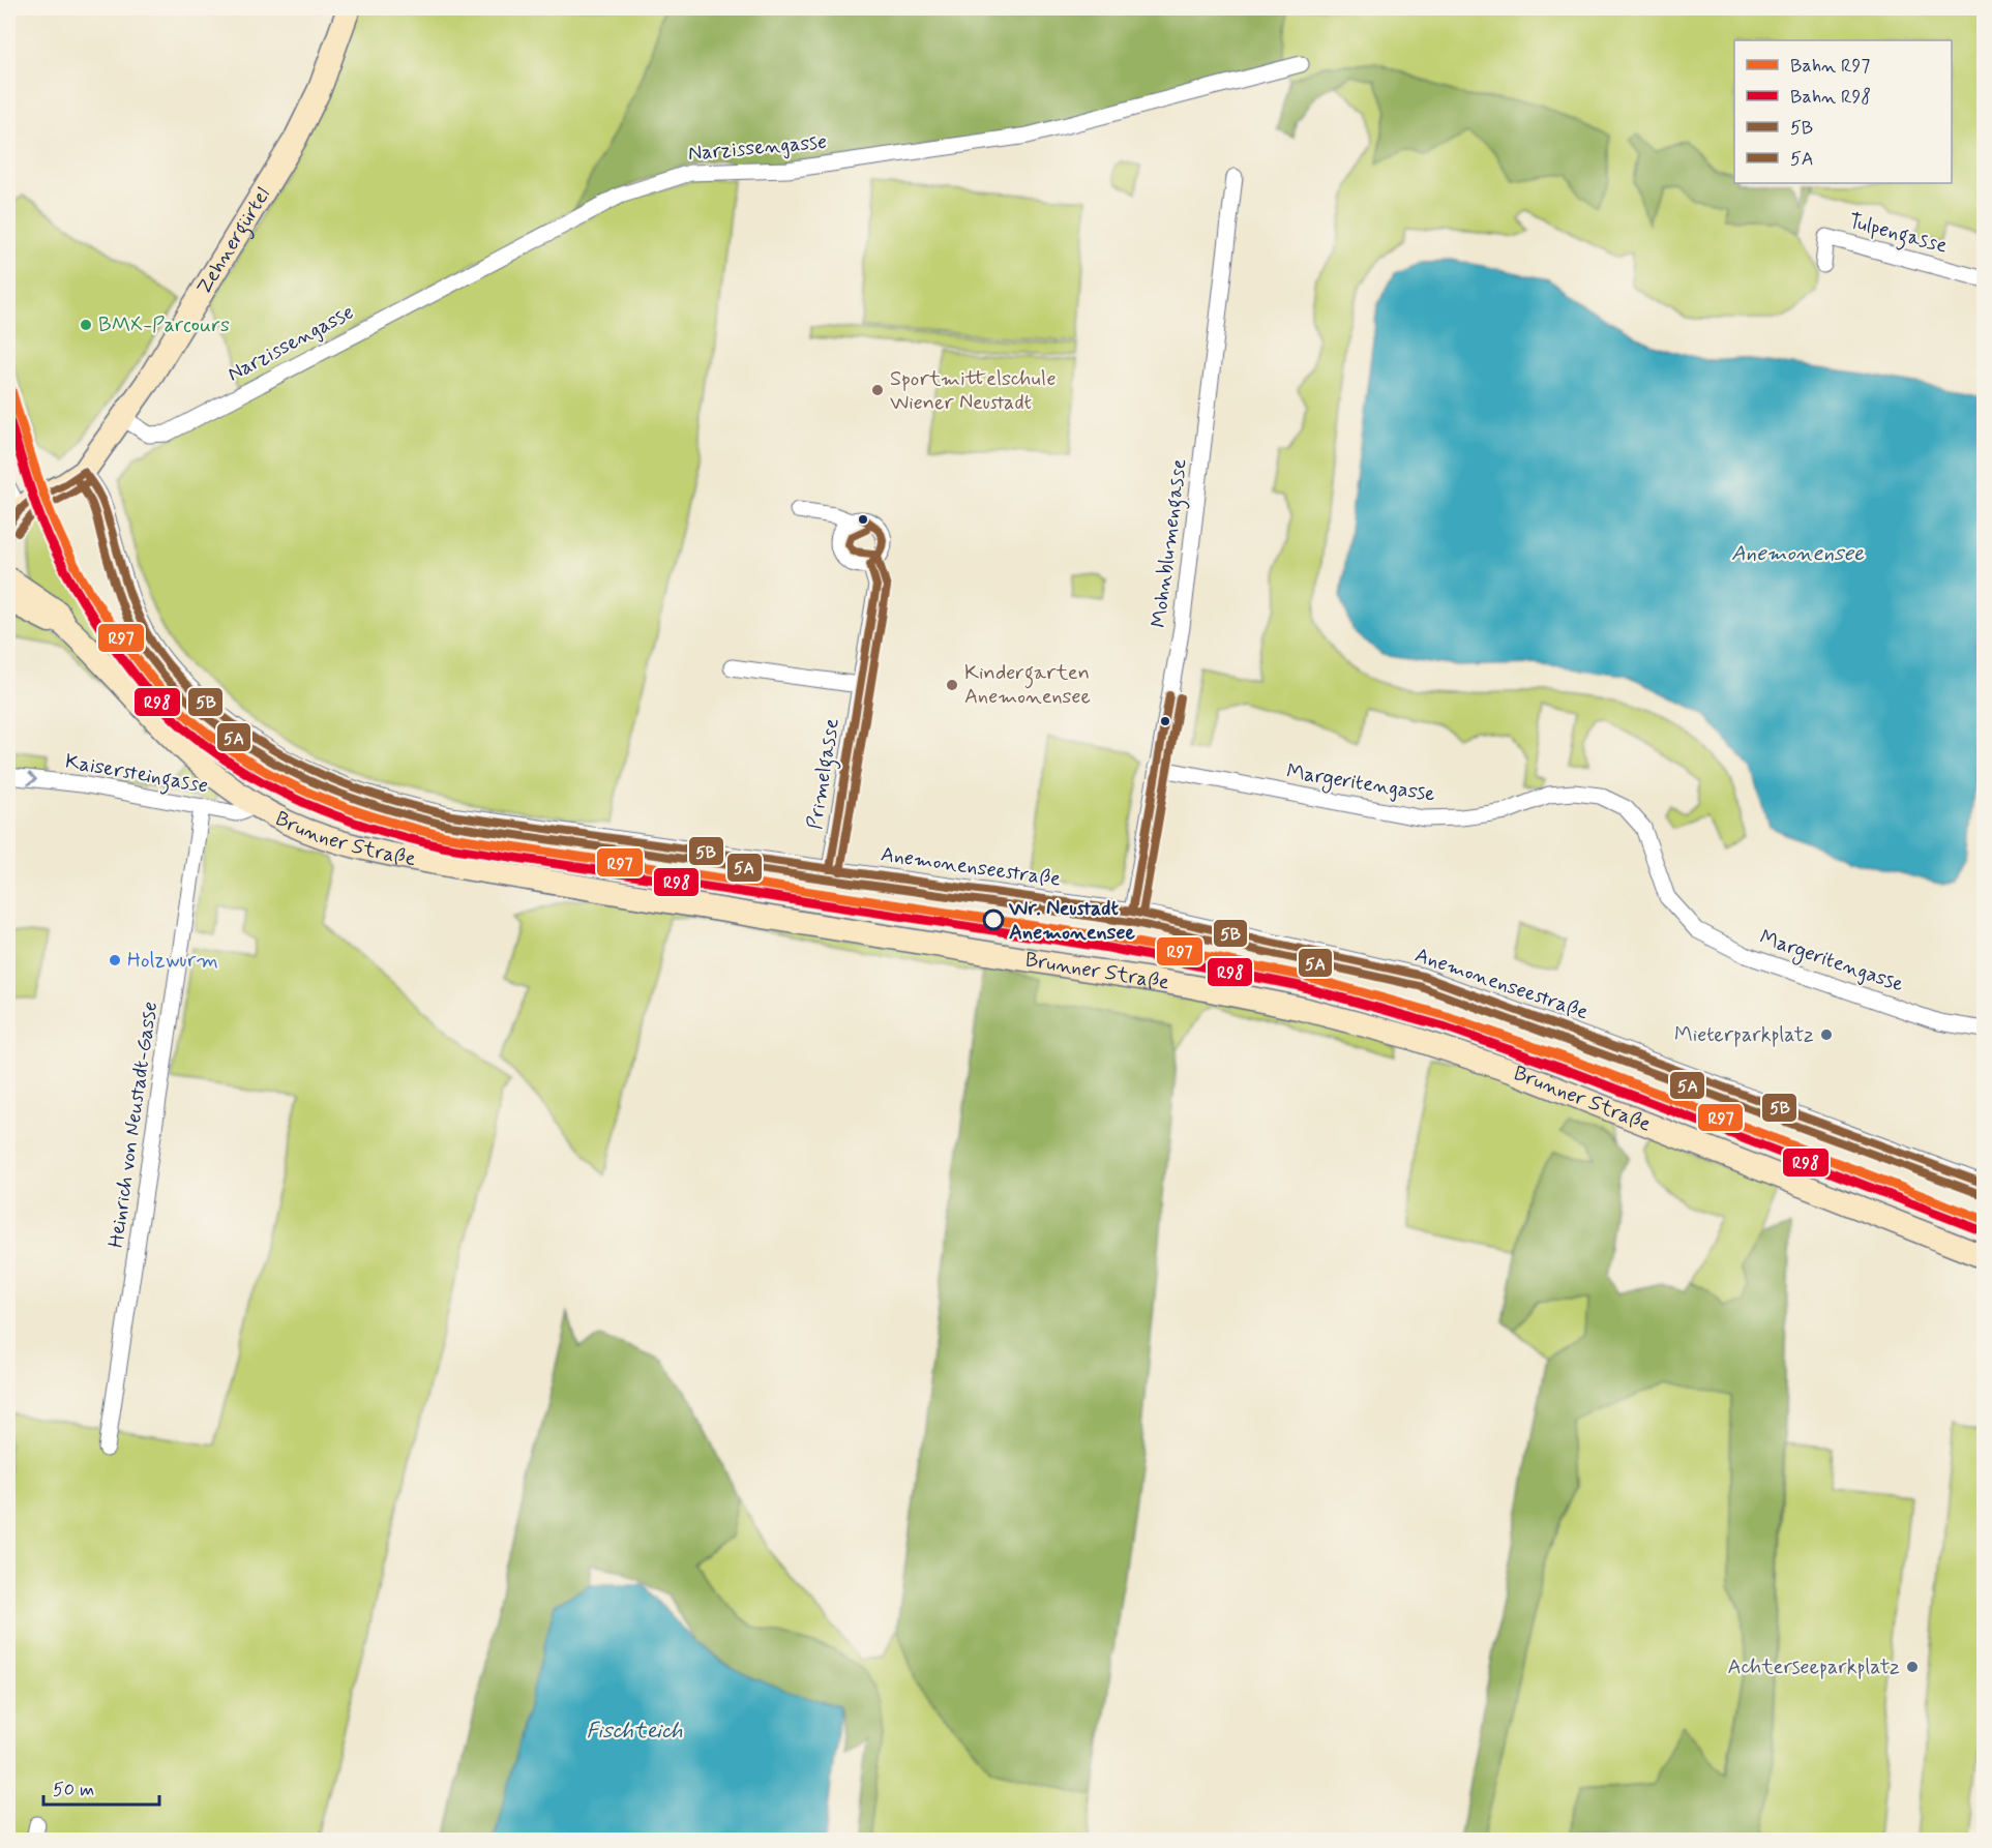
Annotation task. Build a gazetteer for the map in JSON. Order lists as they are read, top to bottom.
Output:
{
  "streets": {
    "main road": ["Zehnergürtel", "Brunner Straße"],
    "street": [
      "Narzissengasse",
      "Tulpengasse",
      "Mohnblumengasse",
      "Kaisersteingasse",
      "Primelgasse",
      "Margeritengasse",
      "Anemonenseestraße",
      "Heinrich von Neustadt-Gasse"
    ]
  },
  "crossings": [
    ["Narzissengasse", "Zehnergürtel"],
    ["Zehnergürtel", "Anemonenseestraße"],
    ["Mohnblumengasse", "Margeritengasse"],
    ["Mohnblumengasse", "Anemonenseestraße"],
    ["Kaisersteingasse", "Brunner Straße"],
    ["Kaisersteingasse", "Heinrich von Neustadt-Gasse"],
    ["Primelgasse", "Anemonenseestraße"]
  ],
  "one_way": ["Kaisersteingasse"],
  "water": ["Anemonensee", "Fischteich"],
  "places": [
    "BMX-Parcours",
    "Sportmittelschule Wiener Neustadt",
    "Kindergarten Anemonensee",
    "Wr. Neustadt Anemonensee",
    "Holzwurm",
    "Mieterparkplatz",
    "Achterseeparkplatz"
  ],
  "lines": [
    "rail line R97",
    "rail line R98",
    "transit line 5B",
    "transit line 5A"
  ],
  "legend": [
    "Bahn R97",
    "Bahn R98",
    "5B",
    "5A"
  ],
  "scale_bar": "50 m"
}
